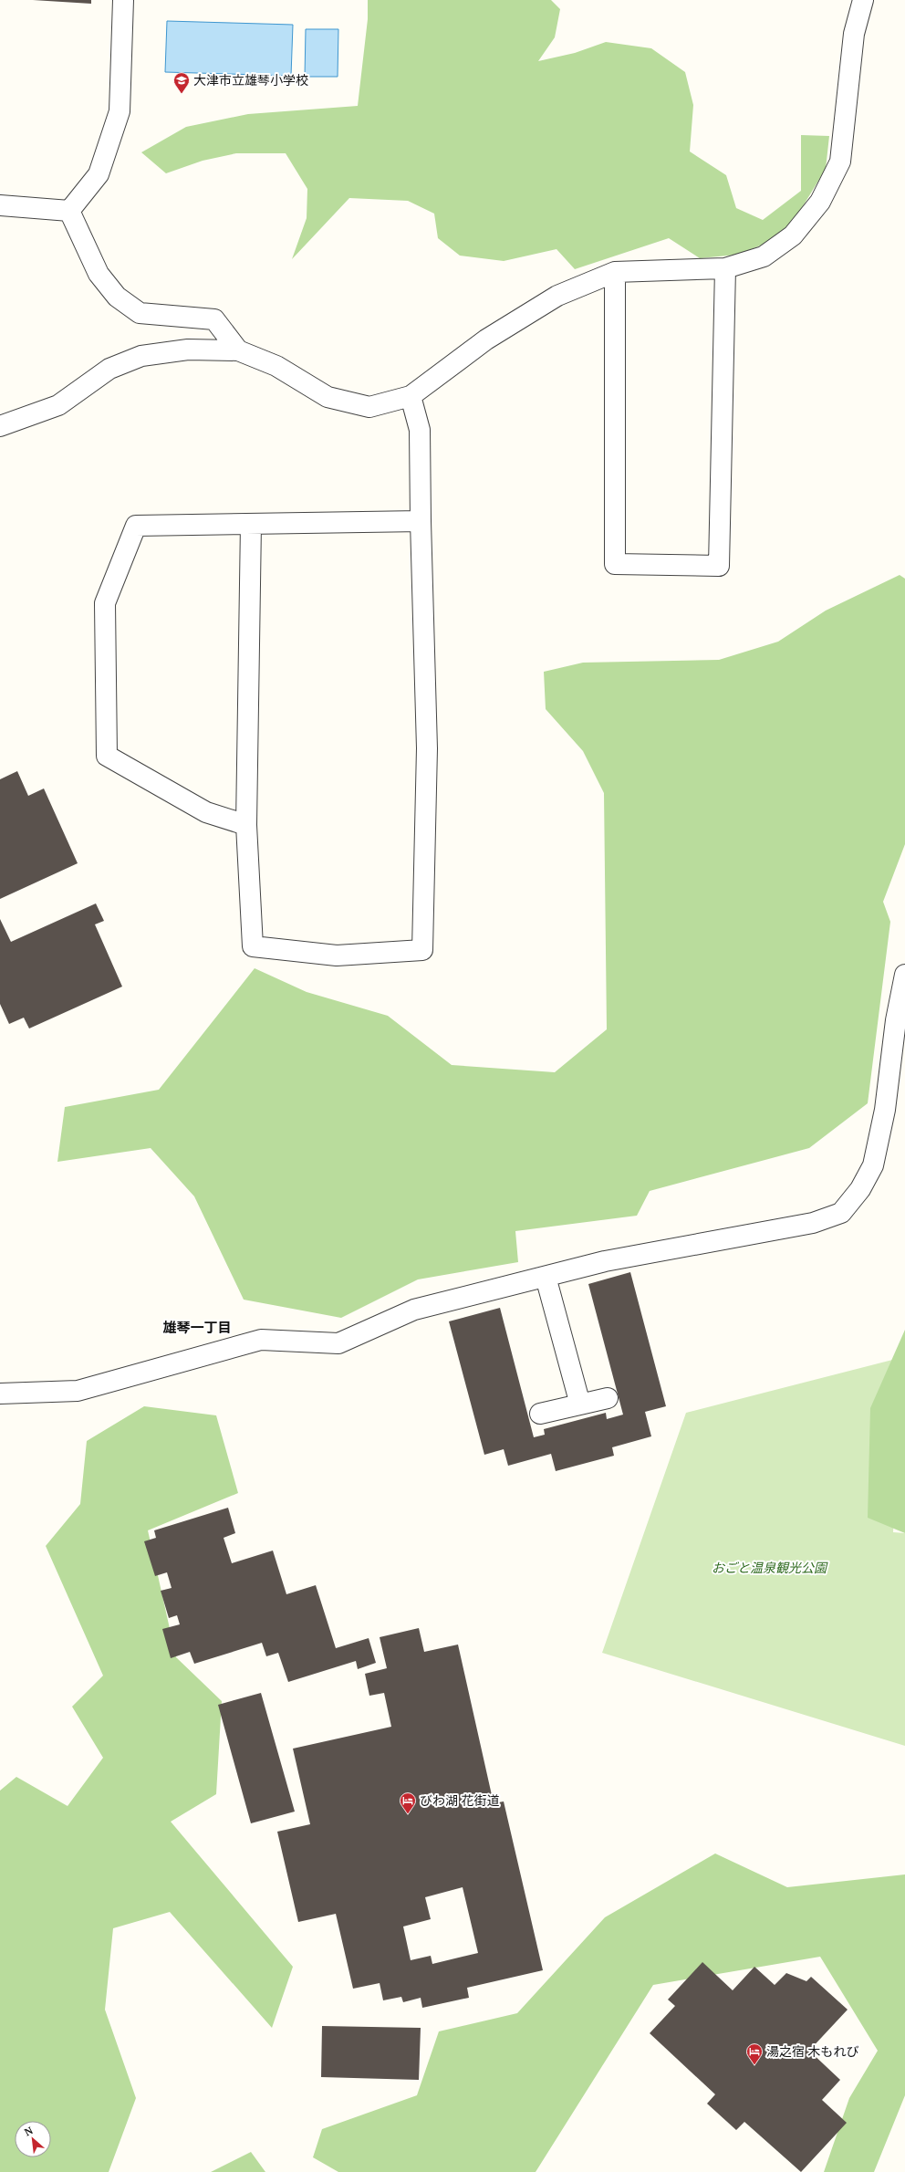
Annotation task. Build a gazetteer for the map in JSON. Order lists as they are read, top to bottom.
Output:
{
  "districts": ["雄琴一丁目"],
  "parks": ["おごと温泉観光公園"],
  "places": {
    "school or university": ["大津市立雄琴小学校"],
    "hotel": ["びわ湖 花街道", "湯之宿 木もれび"]
  },
  "north": "top left"
}
